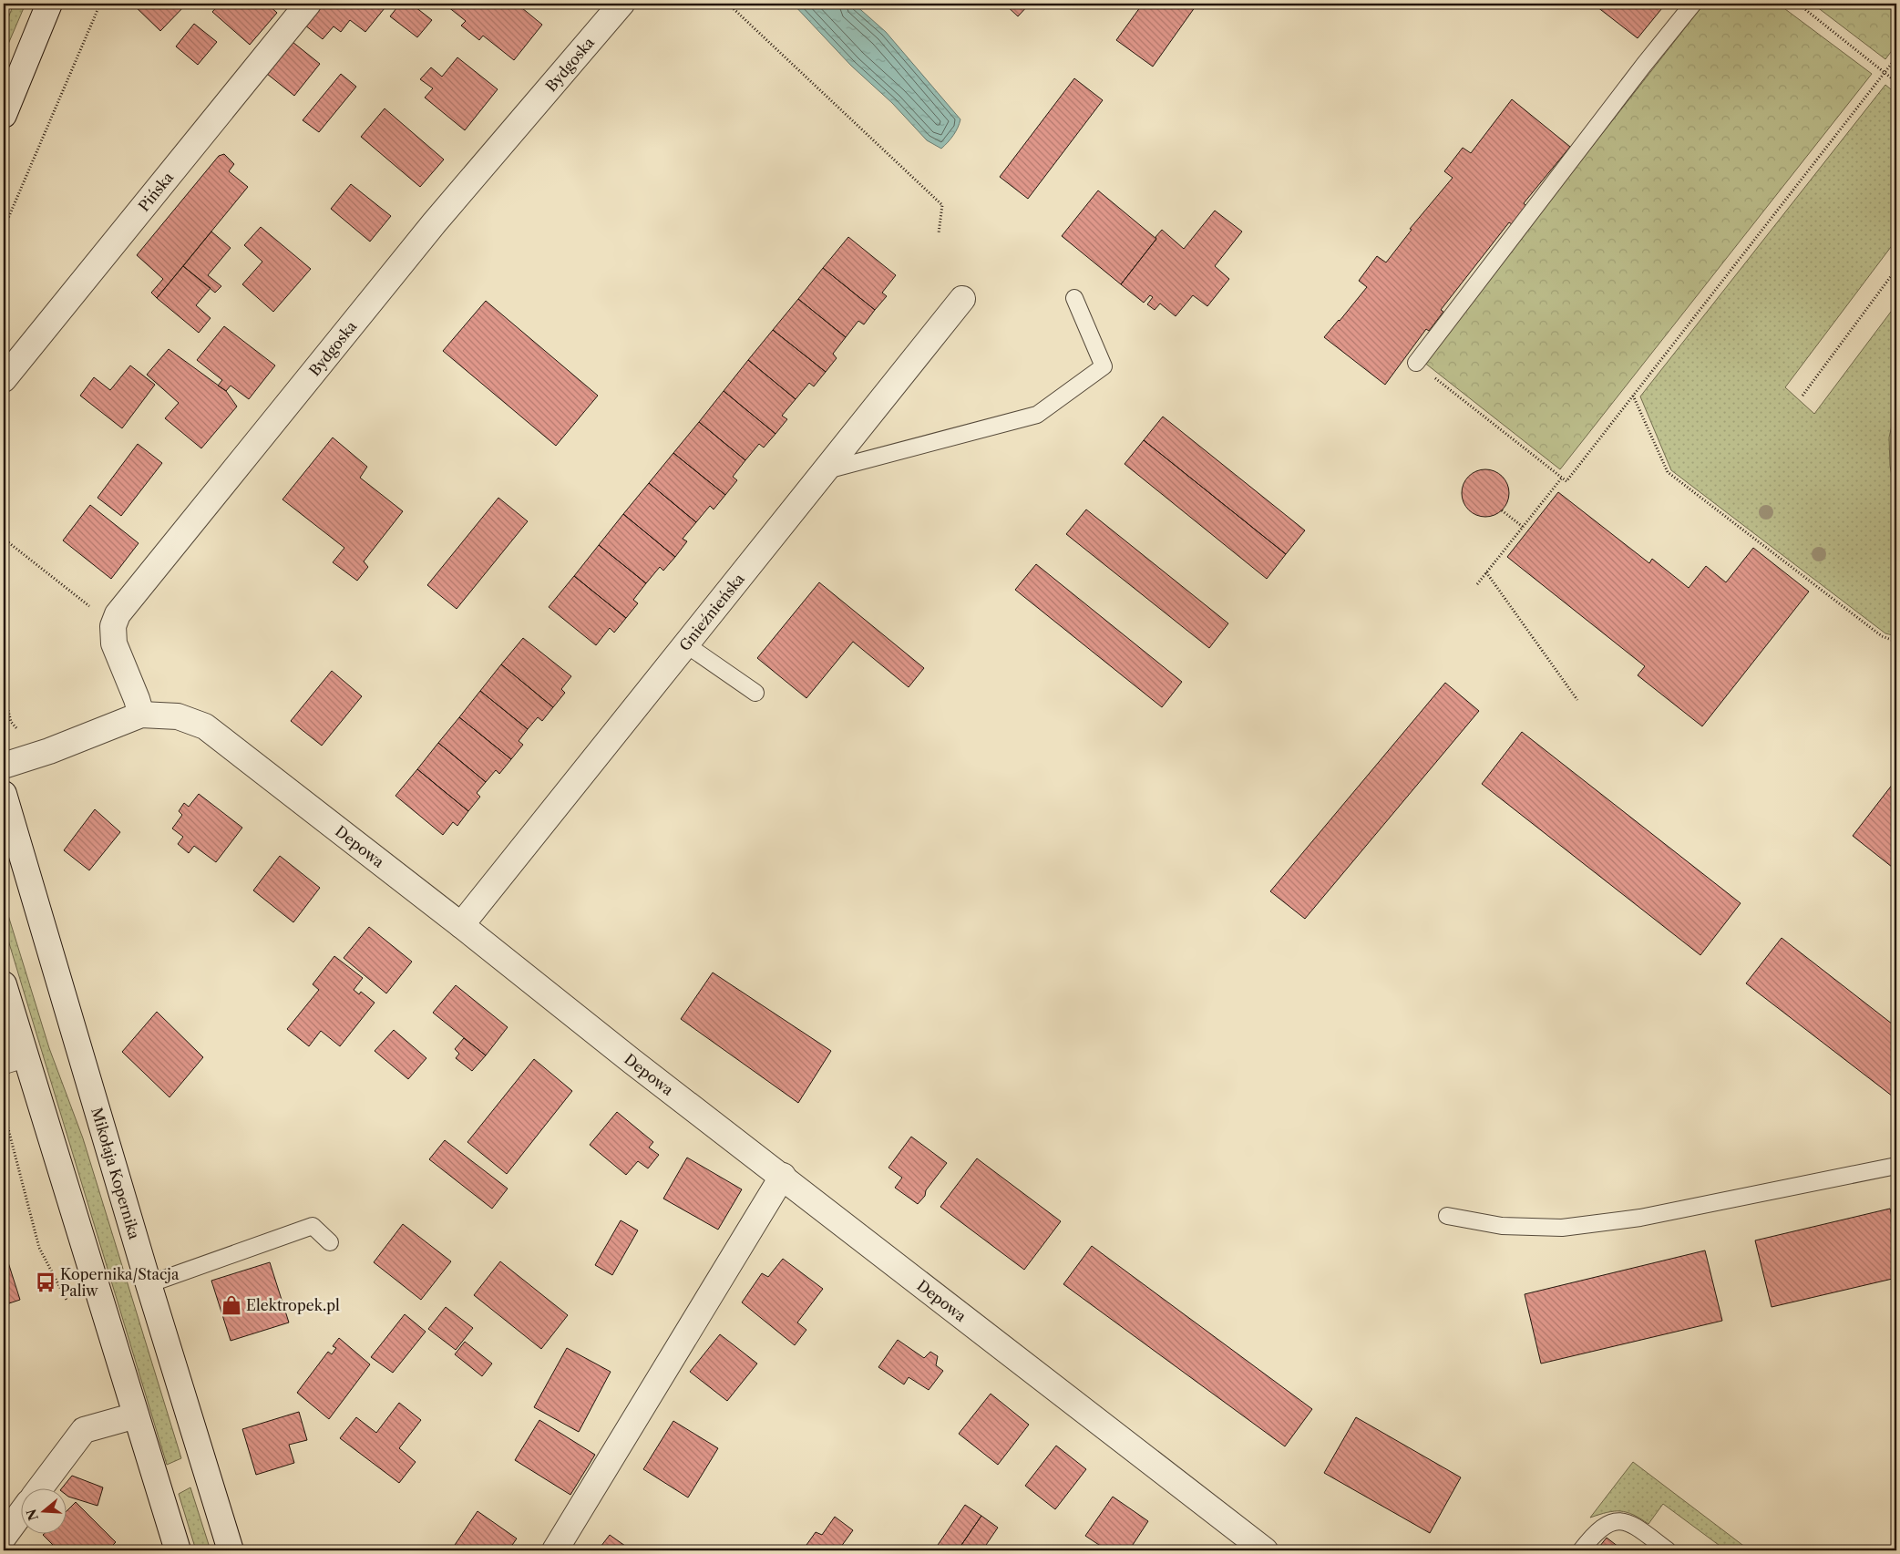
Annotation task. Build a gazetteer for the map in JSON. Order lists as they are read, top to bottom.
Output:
{
  "streets": {
    "street": [
      "Bydgoska",
      "Pińska",
      "Gnieźnieńska",
      "Depowa",
      "Mikołaja Kopernika"
    ]
  },
  "crossings": [
    ["Gnieźnieńska", "Depowa"]
  ],
  "places": {
    "bus stop": ["Kopernika/Stacja Paliw"],
    "shop": ["Elektropek.pl"]
  },
  "north": "left"
}
